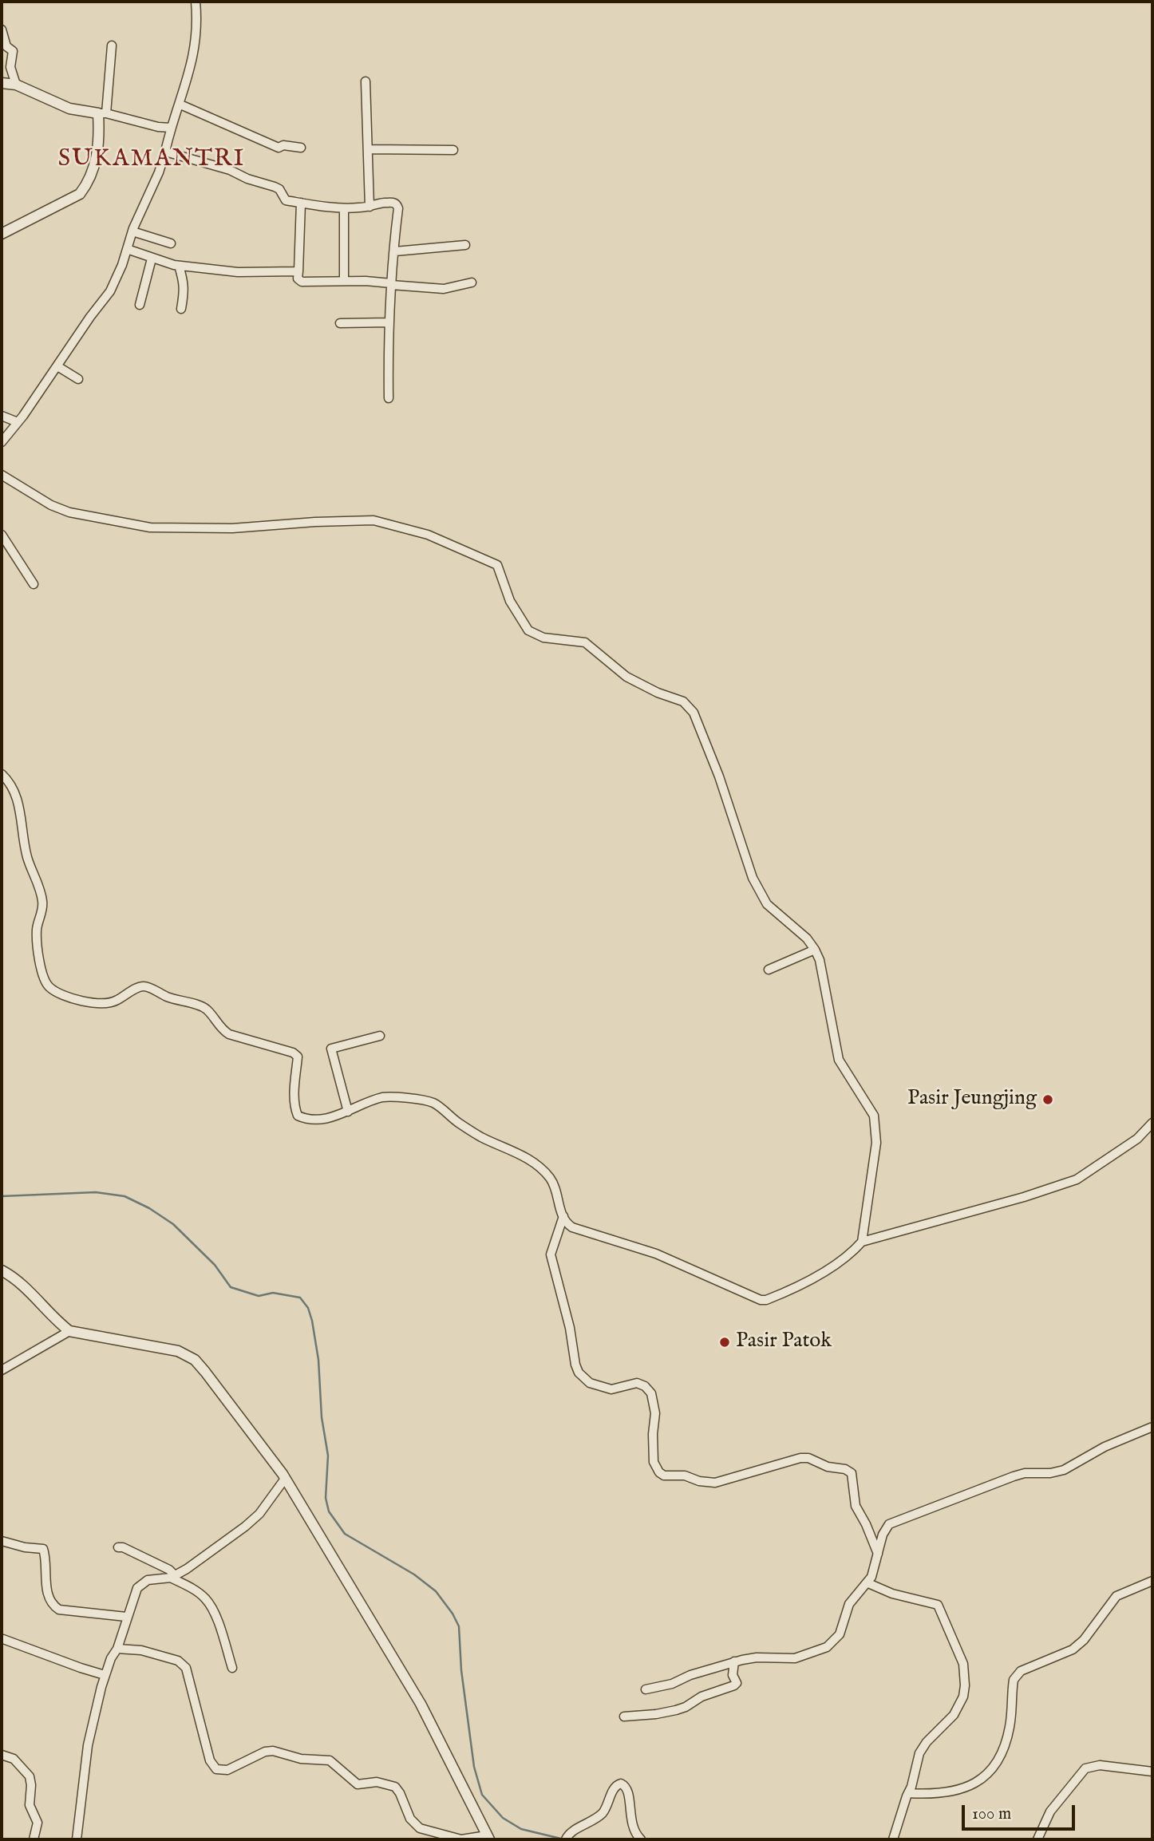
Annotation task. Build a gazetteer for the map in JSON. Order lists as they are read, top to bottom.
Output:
{
  "districts": ["SUKAMANTRI"],
  "places": ["Pasir Jeungjing", "Pasir Patok"],
  "scale_bar": "100 m"
}
